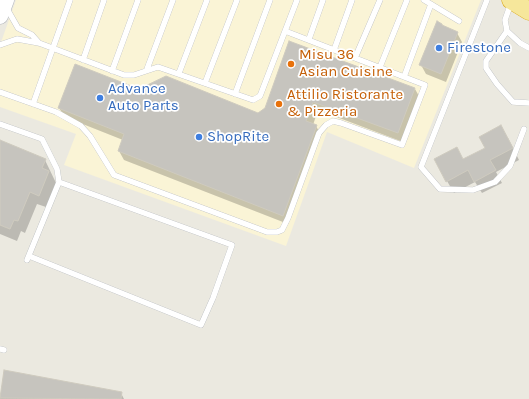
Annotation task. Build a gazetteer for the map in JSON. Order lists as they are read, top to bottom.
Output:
{
  "places": [
    "Firestone",
    "Misu 36 Asian Cuisine",
    "Advance Auto Parts",
    "Attilio Ristorante & Pizzeria",
    "ShopRite"
  ]
}
